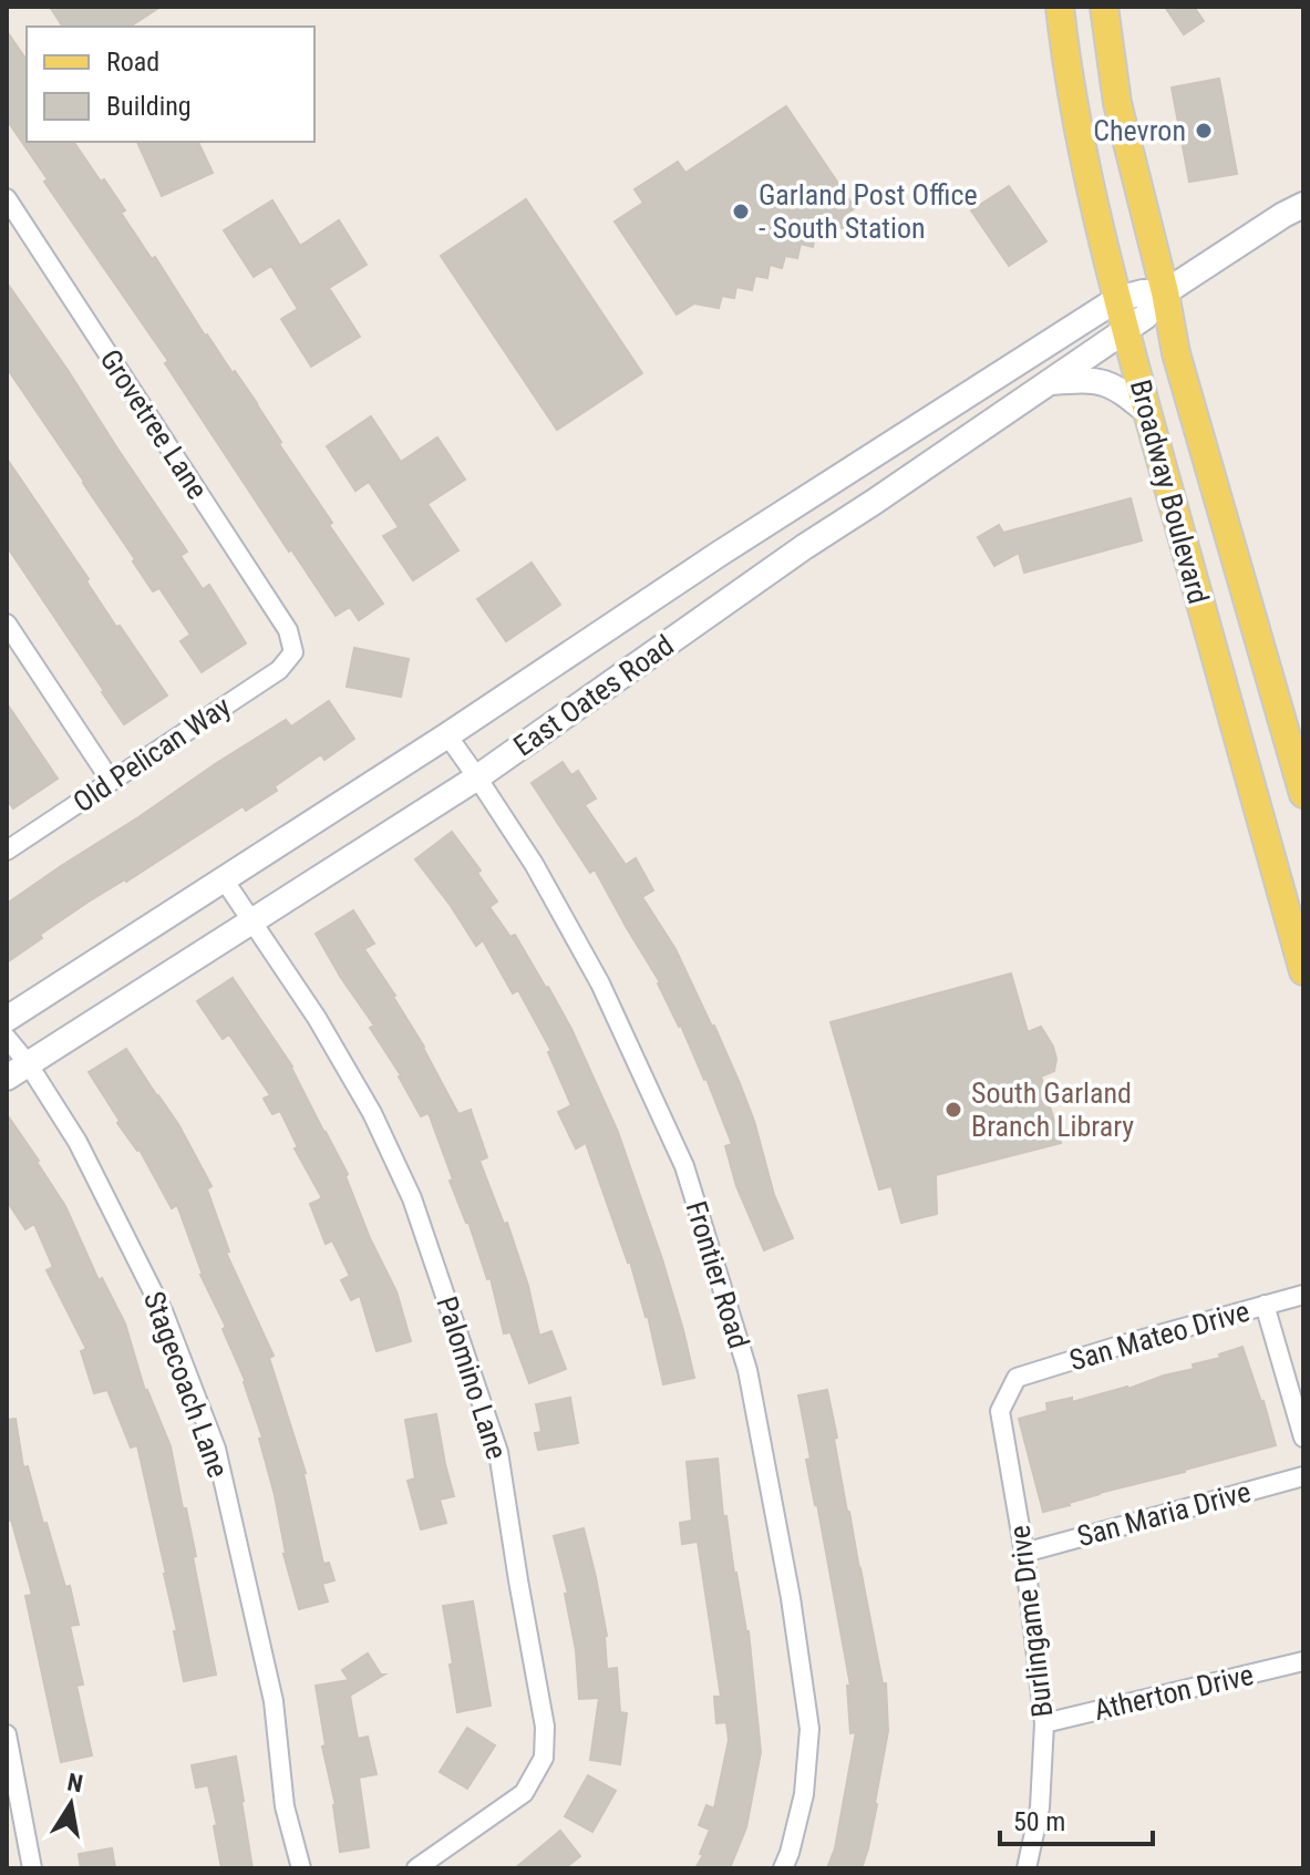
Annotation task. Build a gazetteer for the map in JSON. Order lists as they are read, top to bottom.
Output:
{
  "streets": {
    "main road": ["Broadway Boulevard", "East Oates Road"],
    "street": [
      "Grovetree Lane",
      "Old Pelican Way",
      "Frontier Road",
      "San Mateo Drive",
      "Palomino Lane",
      "Stagecoach Lane",
      "San Maria Drive",
      "Burlingame Drive",
      "Atherton Drive"
    ]
  },
  "crossings": [
    ["Grovetree Lane", "Old Pelican Way"],
    ["Broadway Boulevard", "East Oates Road"],
    ["East Oates Road", "Frontier Road"],
    ["East Oates Road", "Palomino Lane"],
    ["East Oates Road", "Stagecoach Lane"],
    ["San Mateo Drive", "Burlingame Drive"],
    ["San Maria Drive", "Burlingame Drive"],
    ["Burlingame Drive", "Atherton Drive"]
  ],
  "places": ["Chevron", "Garland Post Office - South Station", "South Garland Branch Library"],
  "legend": ["Road", "Building"],
  "scale_bar": "50 m",
  "north": "top"
}
